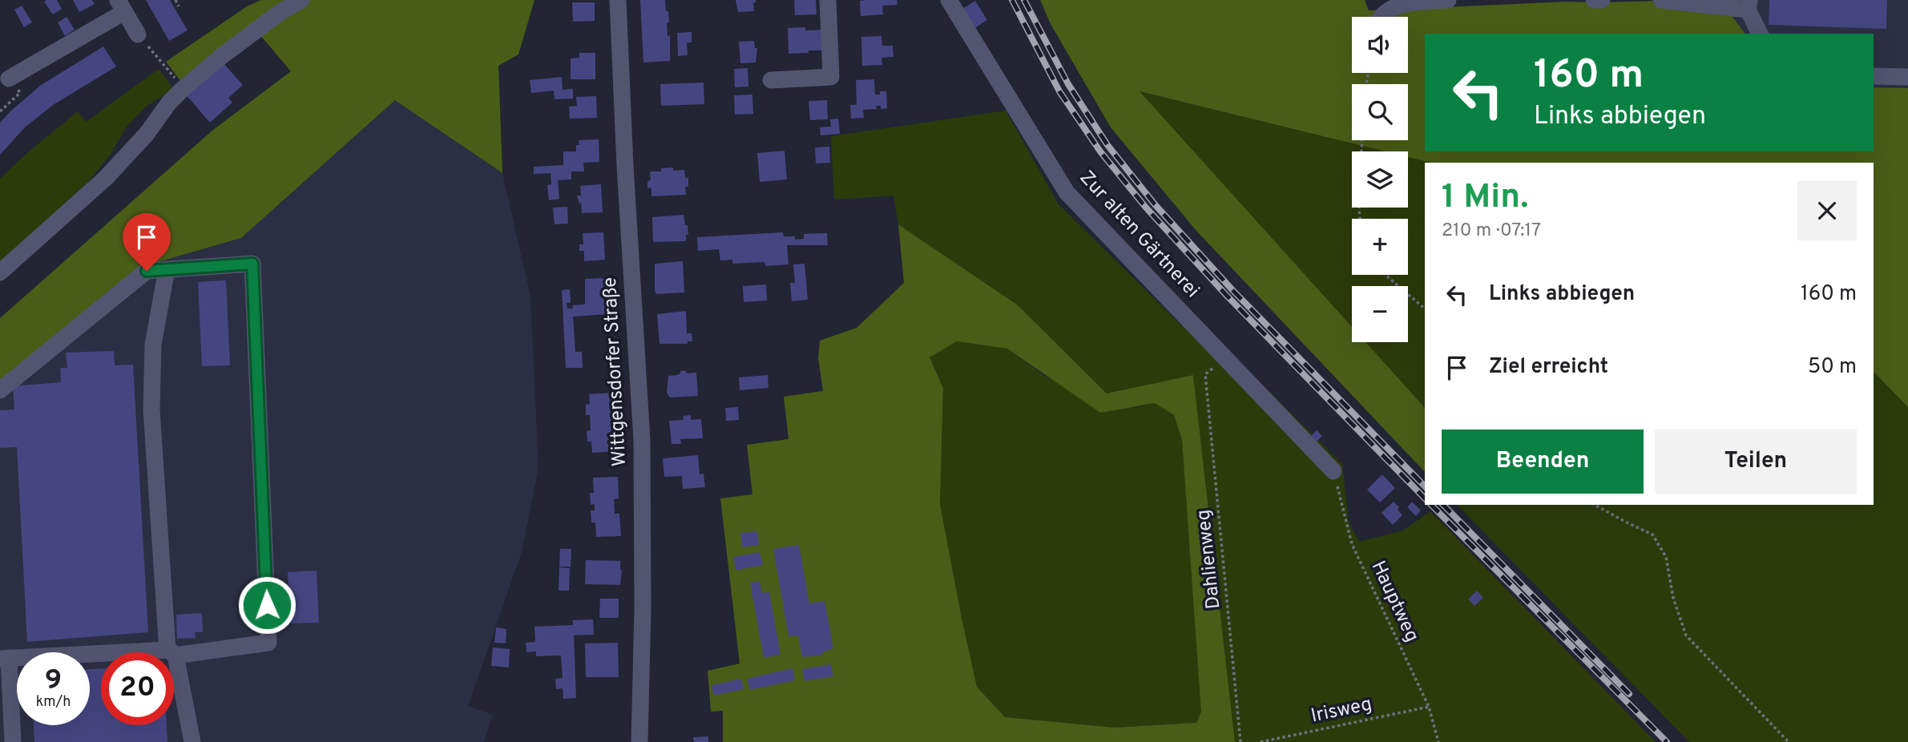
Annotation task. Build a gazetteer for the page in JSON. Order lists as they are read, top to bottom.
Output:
{
  "streets": {
    "street": ["Zur alten Gärtnerei", "Wittgensdorfer Straße"],
    "path": ["Dahlienweg", "Hauptweg", "Irisweg"]
  },
  "crossings": [
    ["Zur alten Gärtnerei", "Hauptweg"],
    ["Hauptweg", "Irisweg"]
  ],
  "page": {
    "map_buttons": ["+", "−"],
    "turn": ["160 m", "Links abbiegen"],
    "heading": ["1 Min.", "210 m · 07:17"],
    "list": [
      {
        "name": "Links abbiegen",
        "value": "160 m"
      },
      {
        "name": "Ziel erreicht",
        "value": "50 m"
      }
    ],
    "buttons": ["Beenden", "Teilen"],
    "speed": "9 km/h",
    "limit": "20"
  }
}
